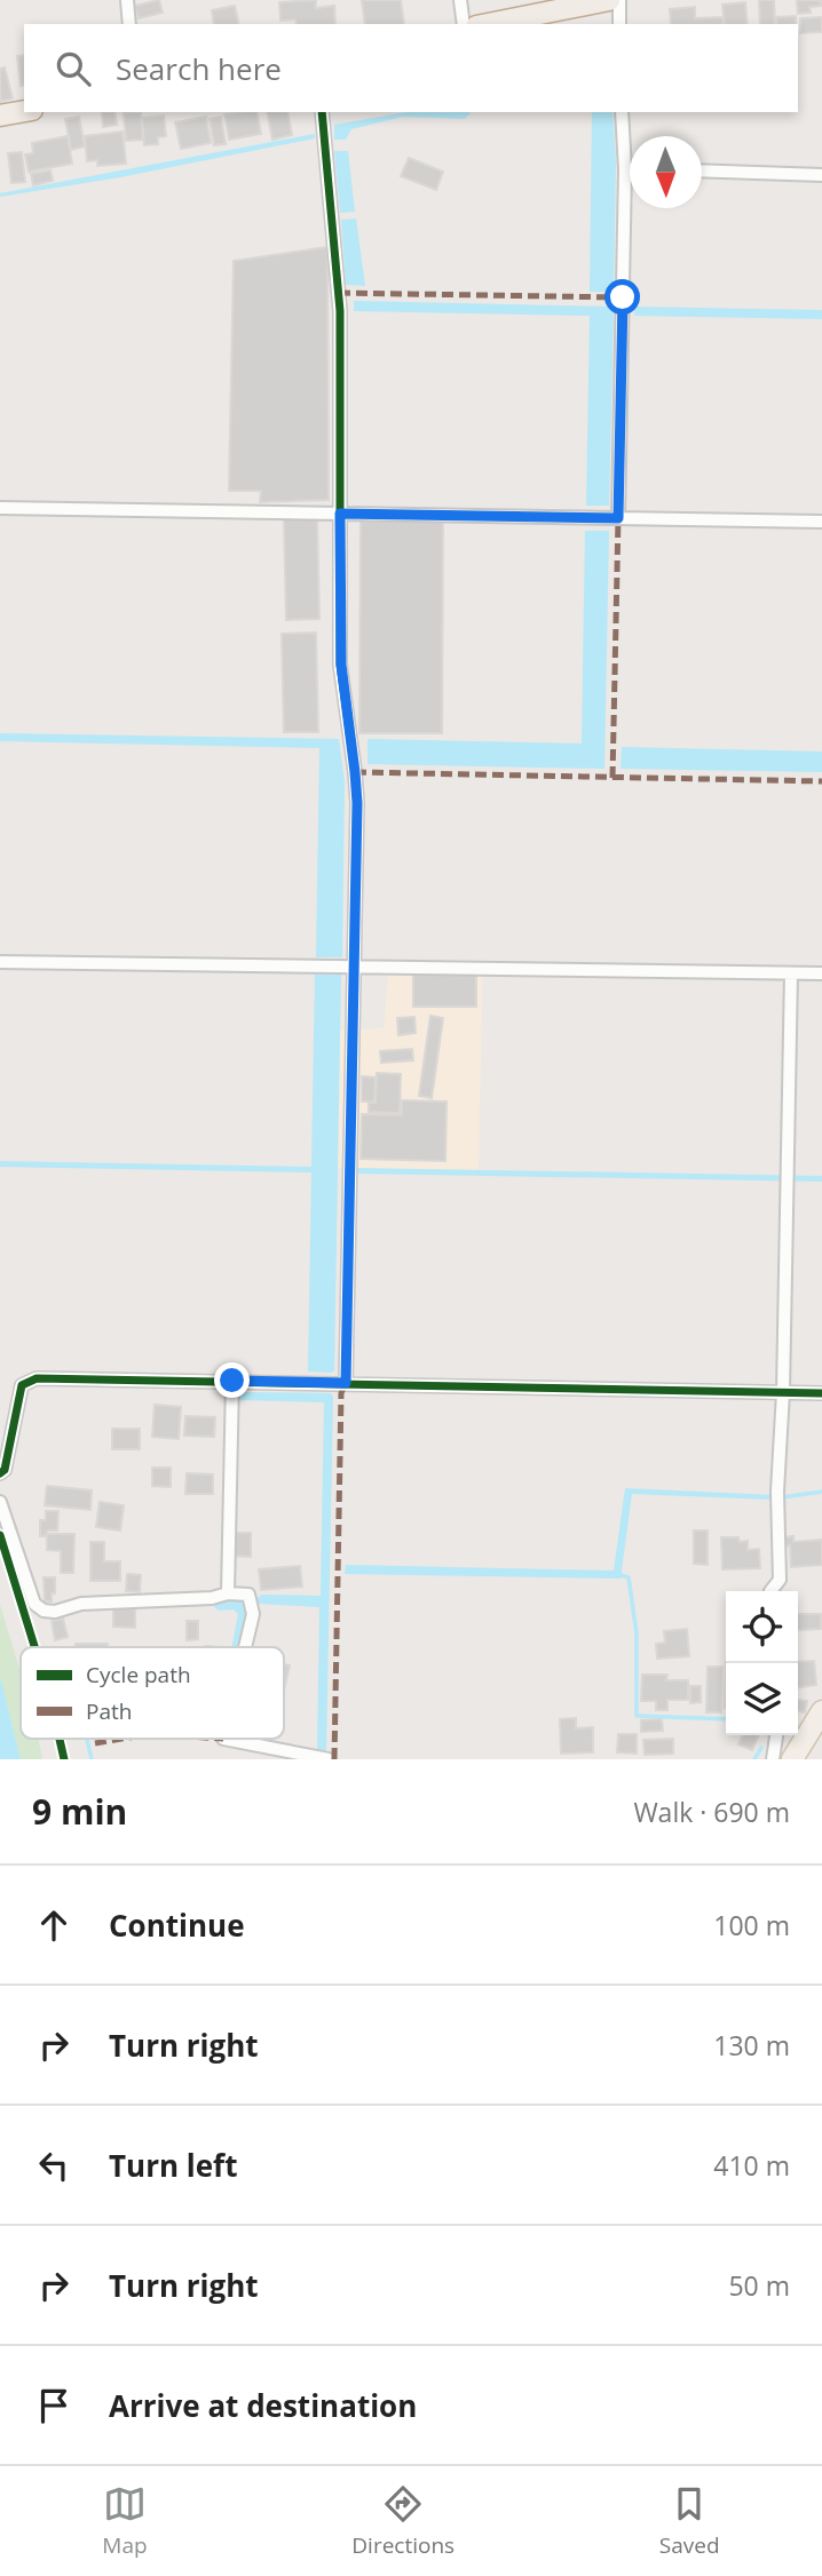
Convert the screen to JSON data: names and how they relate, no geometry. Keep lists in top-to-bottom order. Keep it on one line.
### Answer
{"legend":["Cycle path","Path"],"north":"bottom","page":{"search":"Search here","heading":["9 min","Walk · 690 m"],"list":[["Continue","100 m"],["Turn right","130 m"],["Turn left","410 m"],["Turn right","50 m"],"Arrive at destination"],"nav":["Map","Directions","Saved"]}}
